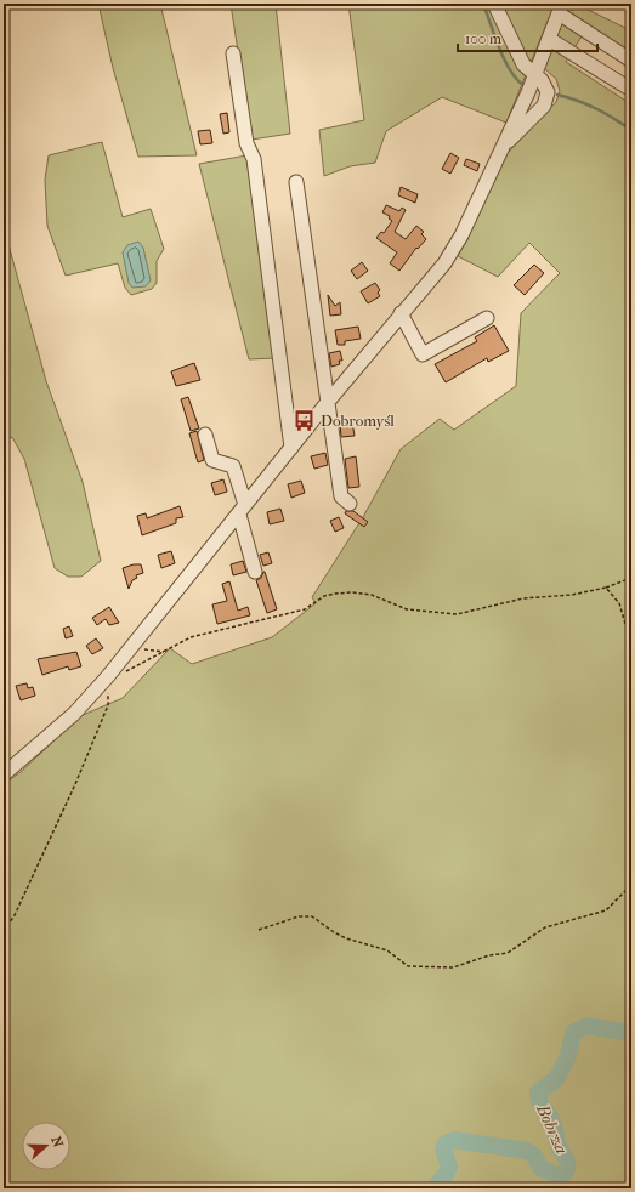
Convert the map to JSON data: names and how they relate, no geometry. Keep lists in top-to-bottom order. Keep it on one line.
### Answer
{"water":["Bobrza"],"places":{"bus stop":["Dobromyśl"]},"scale_bar":"100 m","north":"right"}
